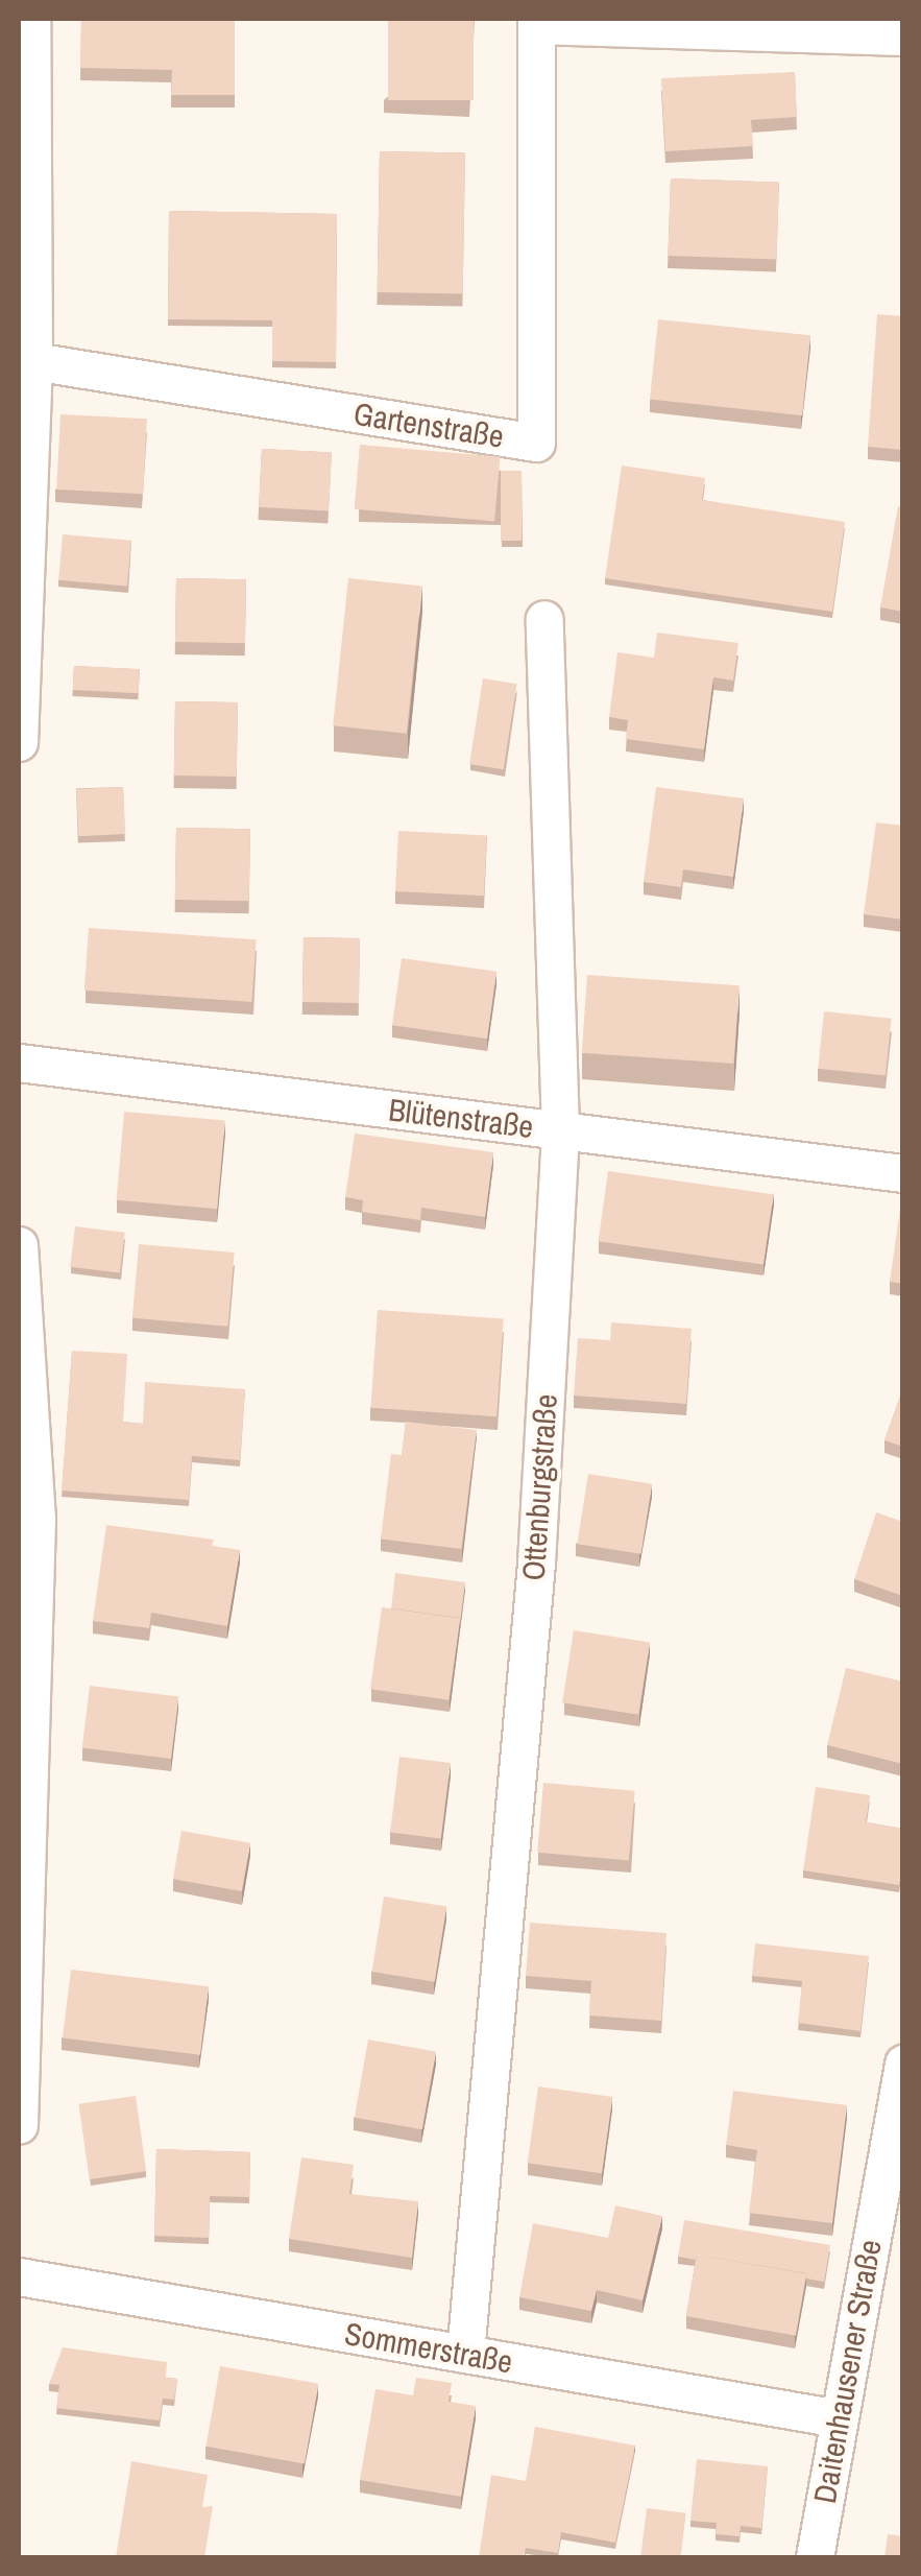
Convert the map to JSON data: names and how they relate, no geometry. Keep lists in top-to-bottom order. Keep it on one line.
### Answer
{"streets":{"street":["Gartenstraße","Blütenstraße","Ottenburgstraße","Sommerstraße","Daitenhausener Straße"]},"crossings":[["Blütenstraße","Ottenburgstraße"],["Ottenburgstraße","Sommerstraße"],["Sommerstraße","Daitenhausener Straße"]]}
